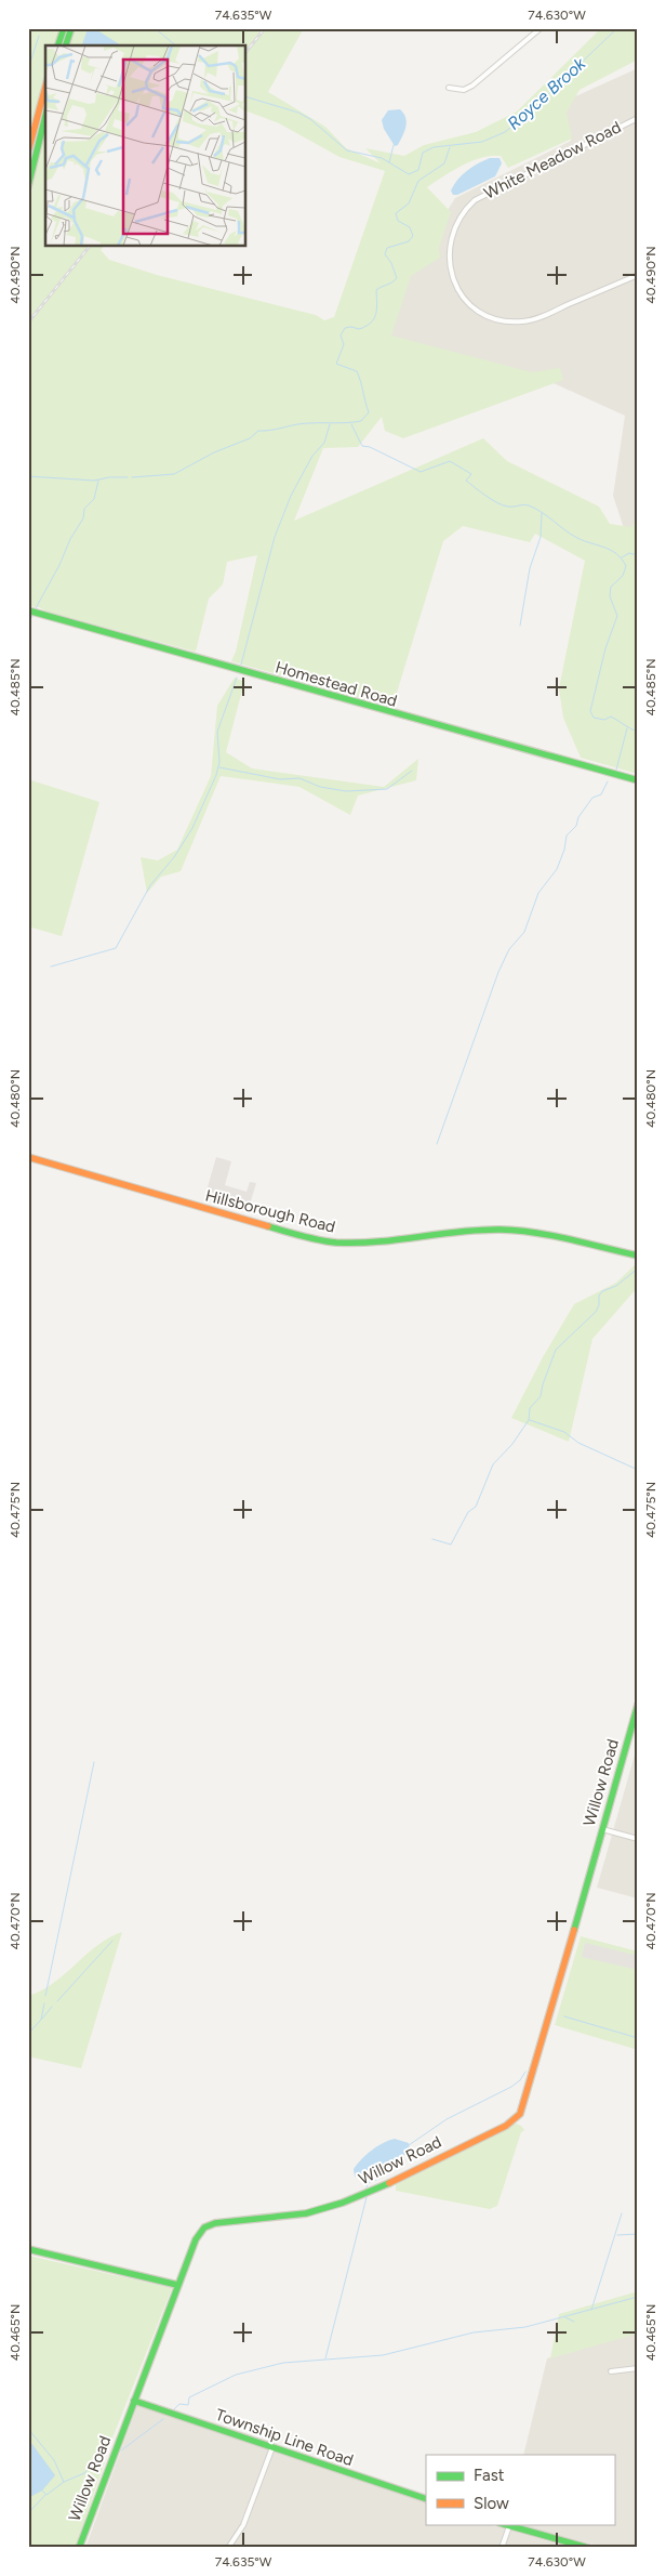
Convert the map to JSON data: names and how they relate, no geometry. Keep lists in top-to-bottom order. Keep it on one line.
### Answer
{"streets":{"main road":["Homestead Road","Hillsborough Road","Willow Road","Township Line Road"],"street":["White Meadow Road"]},"crossings":[["Willow Road","Township Line Road"]],"water":["Royce Brook"],"legend":["Fast","Slow"],"coordinates":["74.635°W","74.630°W","40.490°N","40.485°N","40.480°N","40.475°N","40.470°N","40.465°N"]}
